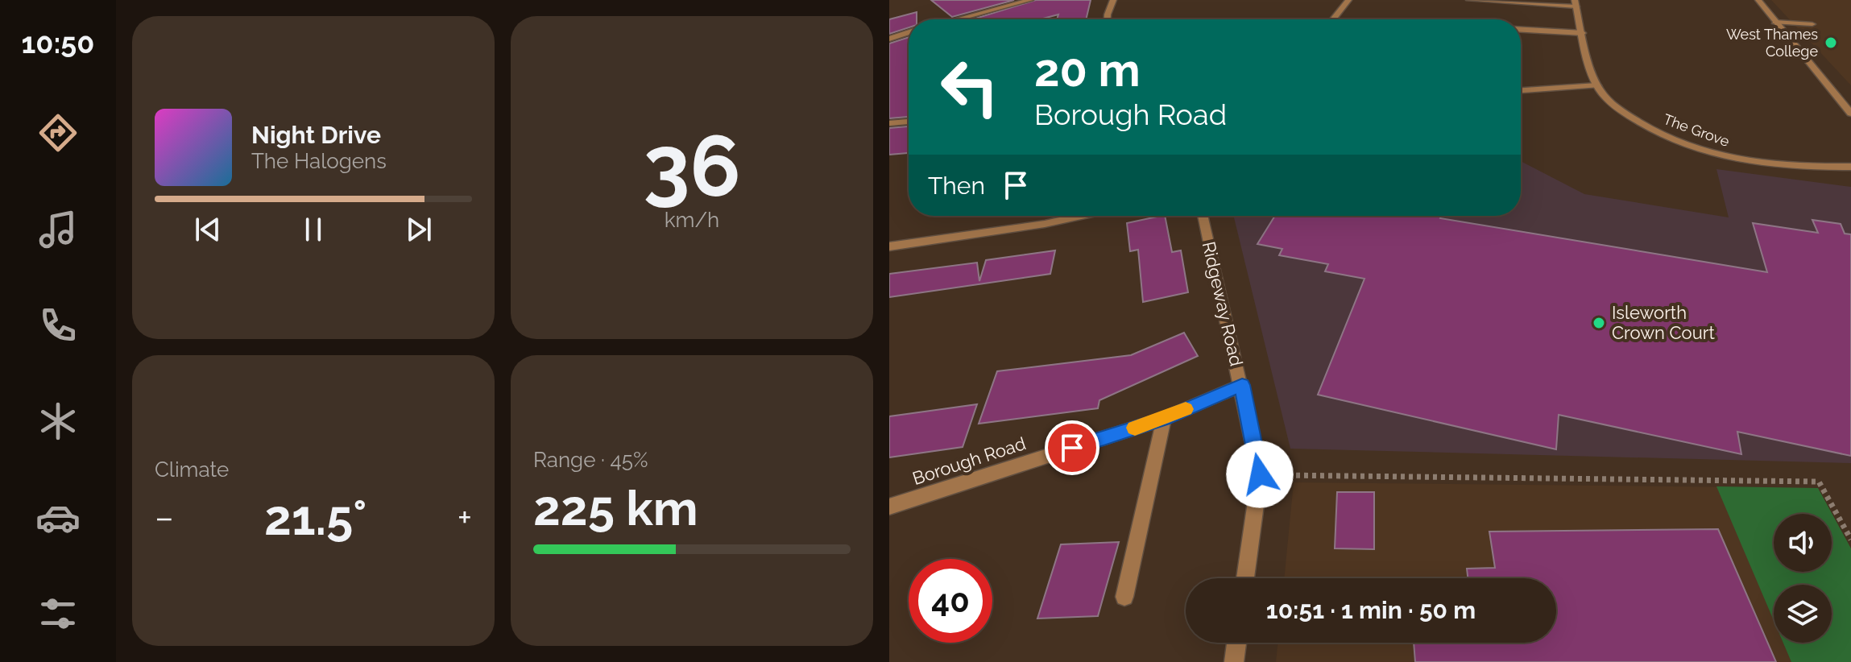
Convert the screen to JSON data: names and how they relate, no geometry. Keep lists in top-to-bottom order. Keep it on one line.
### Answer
{"streets":{"street":["The Grove","Ridgeway Road","Borough Road"]},"crossings":[["Ridgeway Road","Borough Road"]],"places":["West Thames College","Isleworth Crown Court"],"page":{"tabs":"10:50","tile":[["36","km/h"],"Climate",["Range · 45%","225 km"]],"turn":["20 m","Borough Road"],"song":["Night Drive","The Halogens"],"then":"Then","heat":["−","21.5°","+"],"limit":"40","trip":"10:51 · 1 min · 50 m"}}
